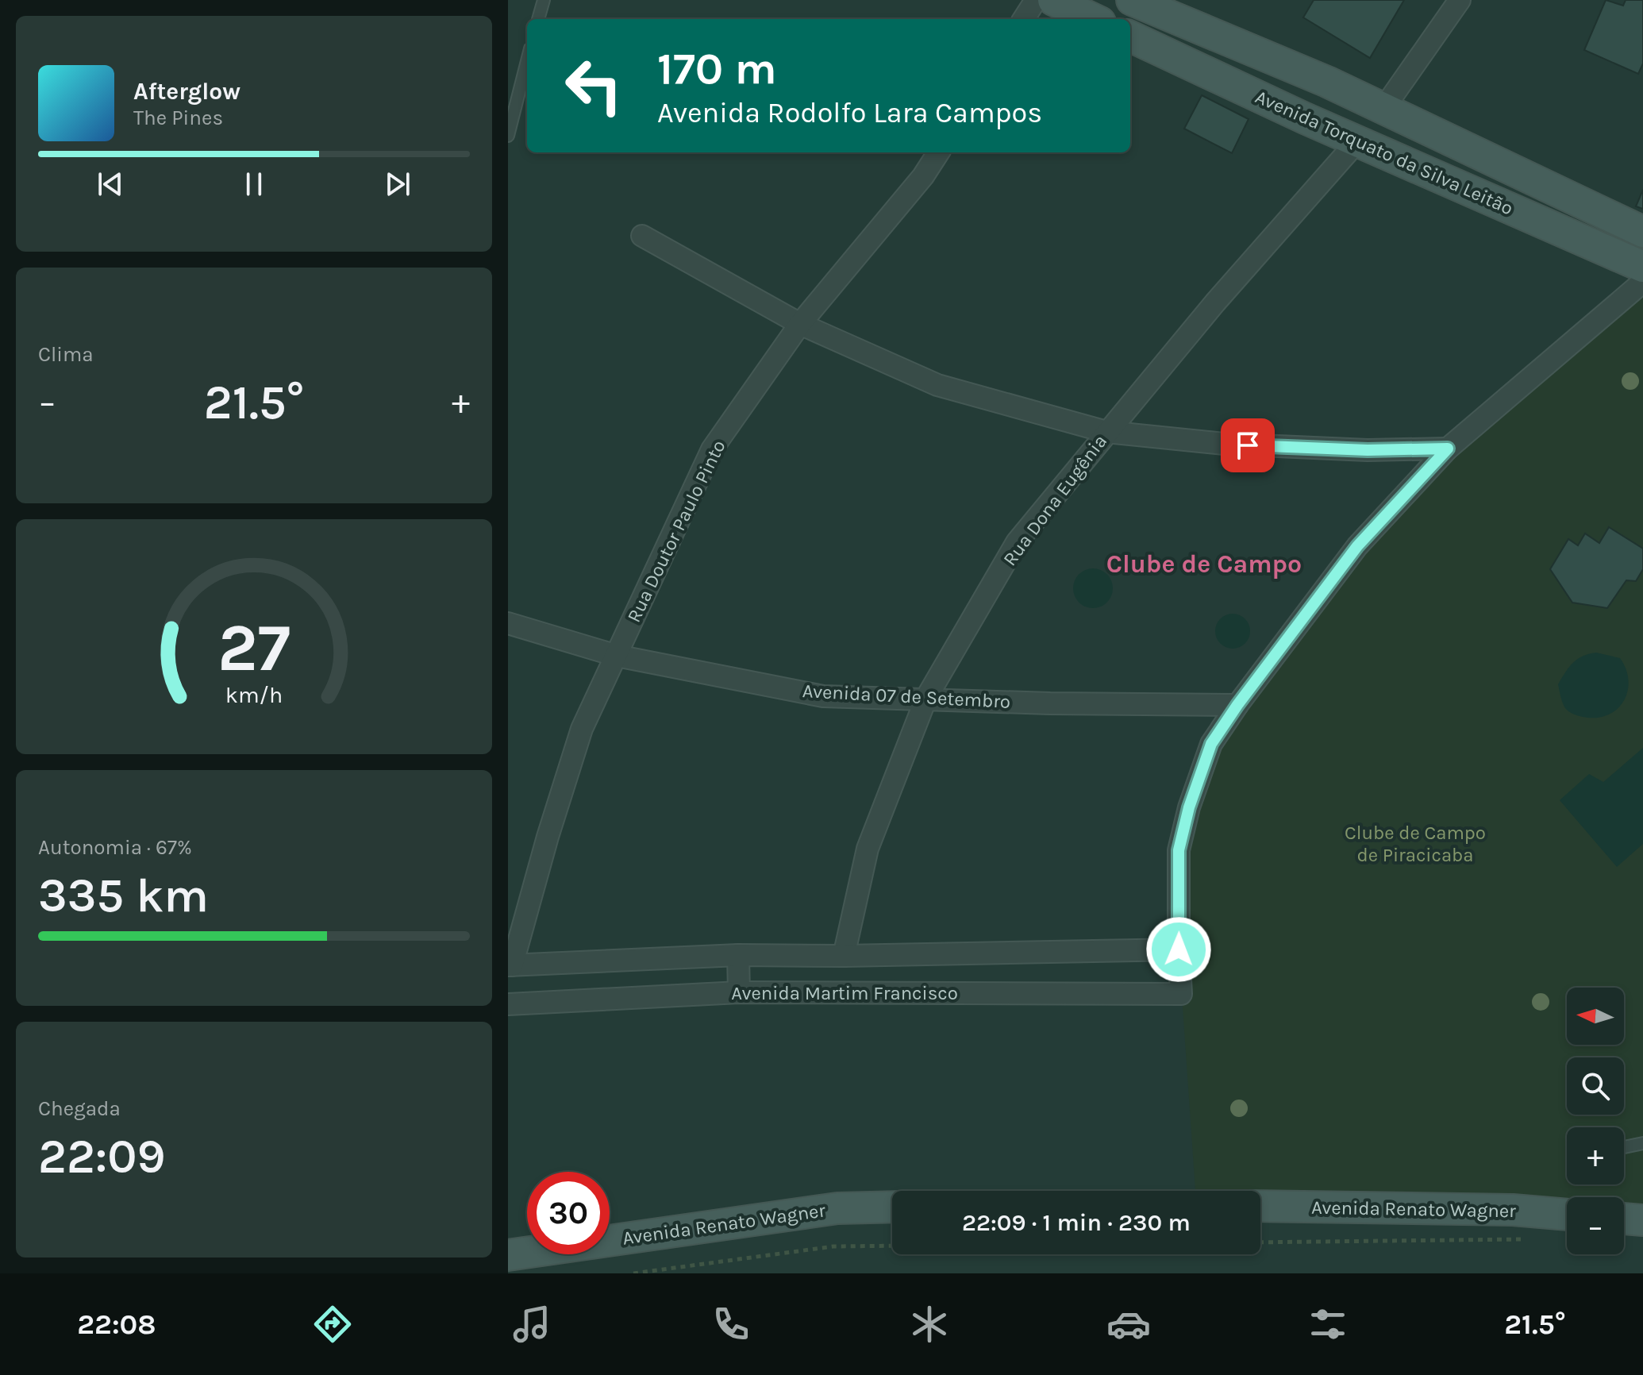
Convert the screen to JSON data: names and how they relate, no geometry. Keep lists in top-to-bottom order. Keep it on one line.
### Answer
{"streets":{"main road":["Avenida Torquato da Silva Leitão","Avenida Renato Wagner"],"street":["Rua Dona Eugênia","Rua Doutor Paulo Pinto","Avenida 07 de Setembro","Avenida Martim Francisco"]},"crossings":[["Avenida Torquato da Silva Leitão","Rua Dona Eugênia"],["Rua Dona Eugênia","Avenida 07 de Setembro"],["Rua Dona Eugênia","Avenida Martim Francisco"],["Rua Doutor Paulo Pinto","Avenida 07 de Setembro"],["Rua Doutor Paulo Pinto","Avenida Martim Francisco"]],"districts":["Clube de Campo"],"parks":["Clube de Campo de Piracicaba"],"north":"left","page":{"turn":["170 m","Avenida Rodolfo Lara Campos"],"song":["Afterglow","The Pines"],"tile":["Clima",["Autonomia · 67%","335 km"],["Chegada","22:09"]],"heat":["−","21.5°","+"],"map_buttons":["+","−"],"limit":"30","trip":"22:09 · 1 min · 230 m","tabs":["22:08","21.5°"],"gauge":["27","km/h"]}}
